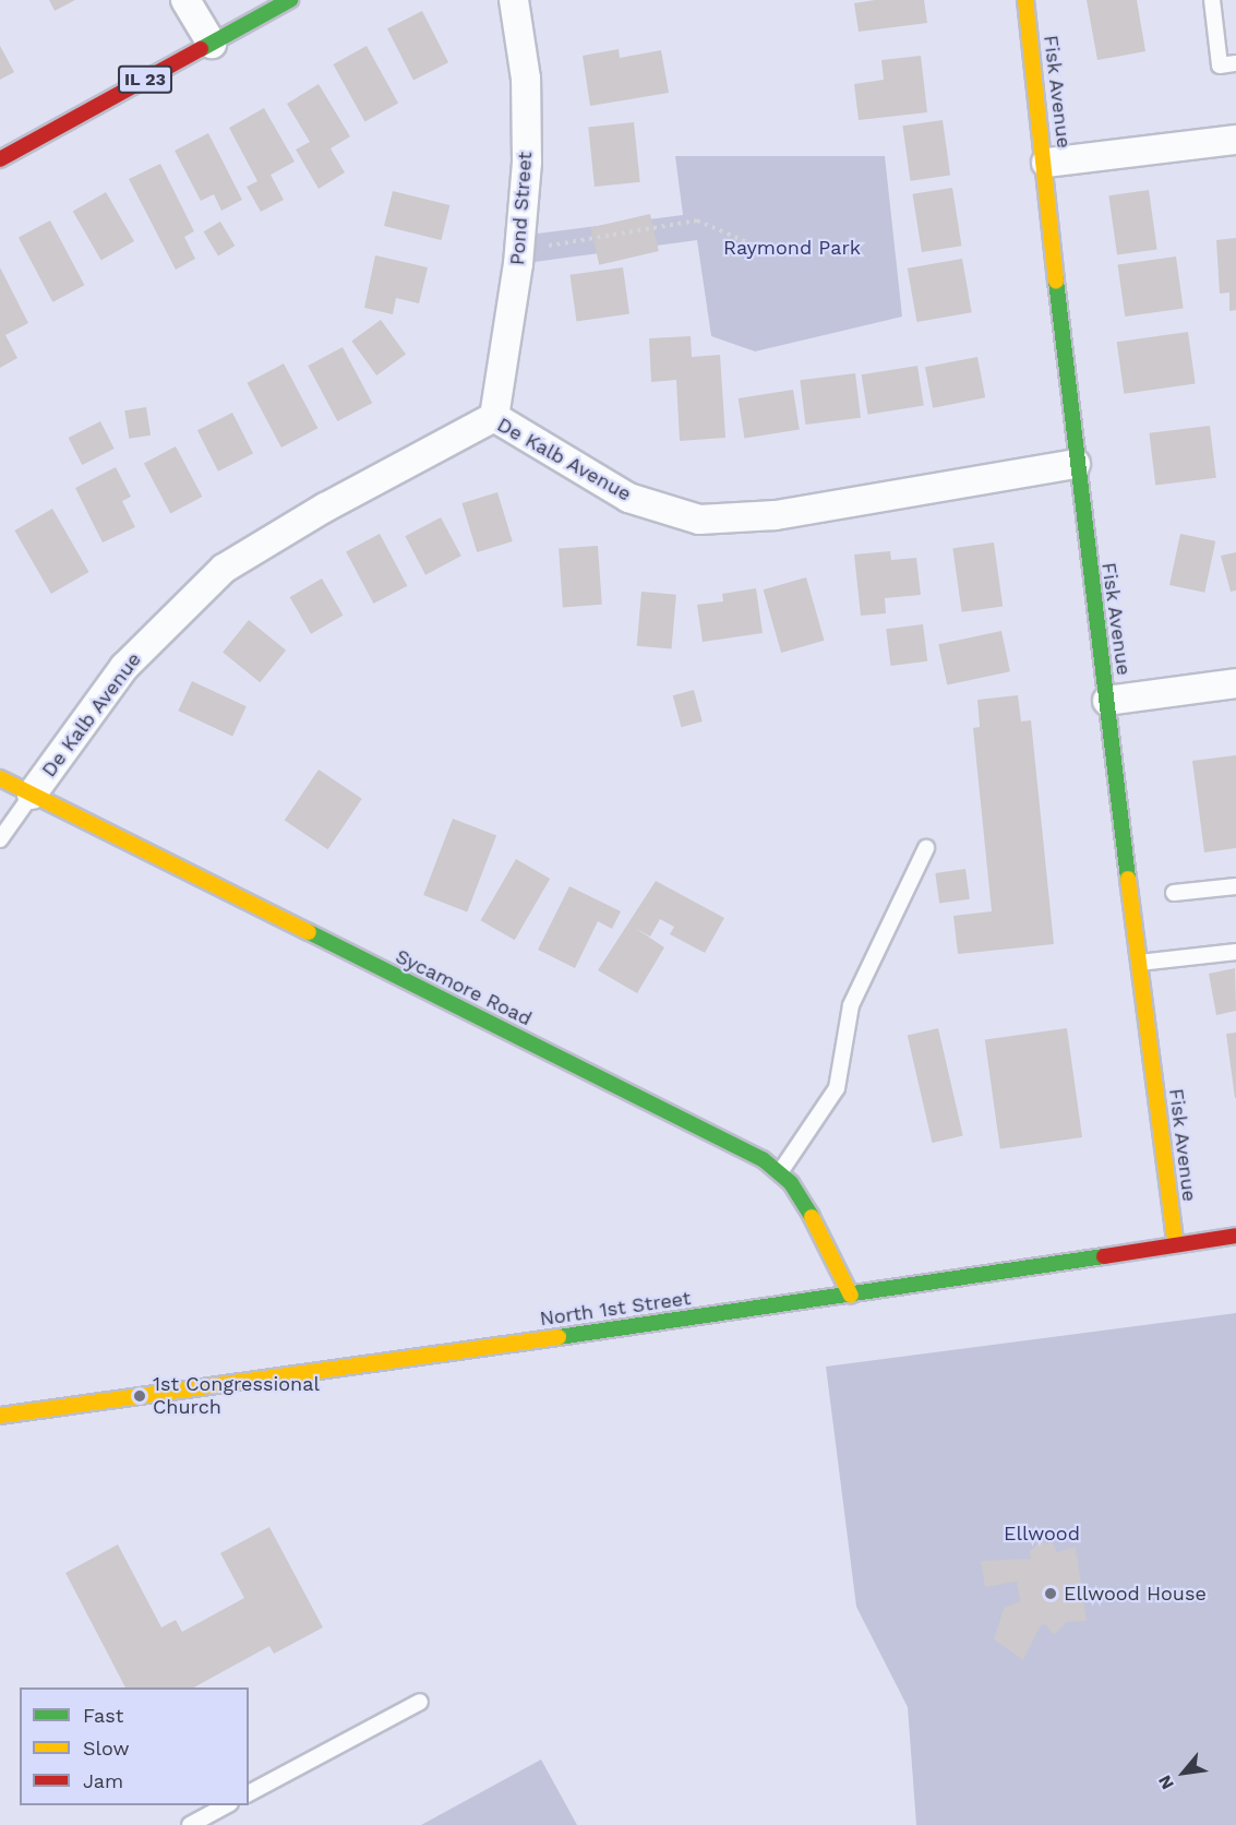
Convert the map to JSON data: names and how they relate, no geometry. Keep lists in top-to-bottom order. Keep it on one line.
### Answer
{"streets":{"street":["IL 23","Fisk Avenue","Pond Street","De Kalb Avenue","Sycamore Road","North 1st Street"]},"crossings":[["Fisk Avenue","De Kalb Avenue"],["Fisk Avenue","North 1st Street"],["Pond Street","De Kalb Avenue"],["De Kalb Avenue","Sycamore Road"],["Sycamore Road","North 1st Street"]],"parks":["Raymond Park","Ellwood"],"places":["1st Congressional Church","Ellwood House"],"legend":["Fast","Slow","Jam"],"north":"bottom left"}
